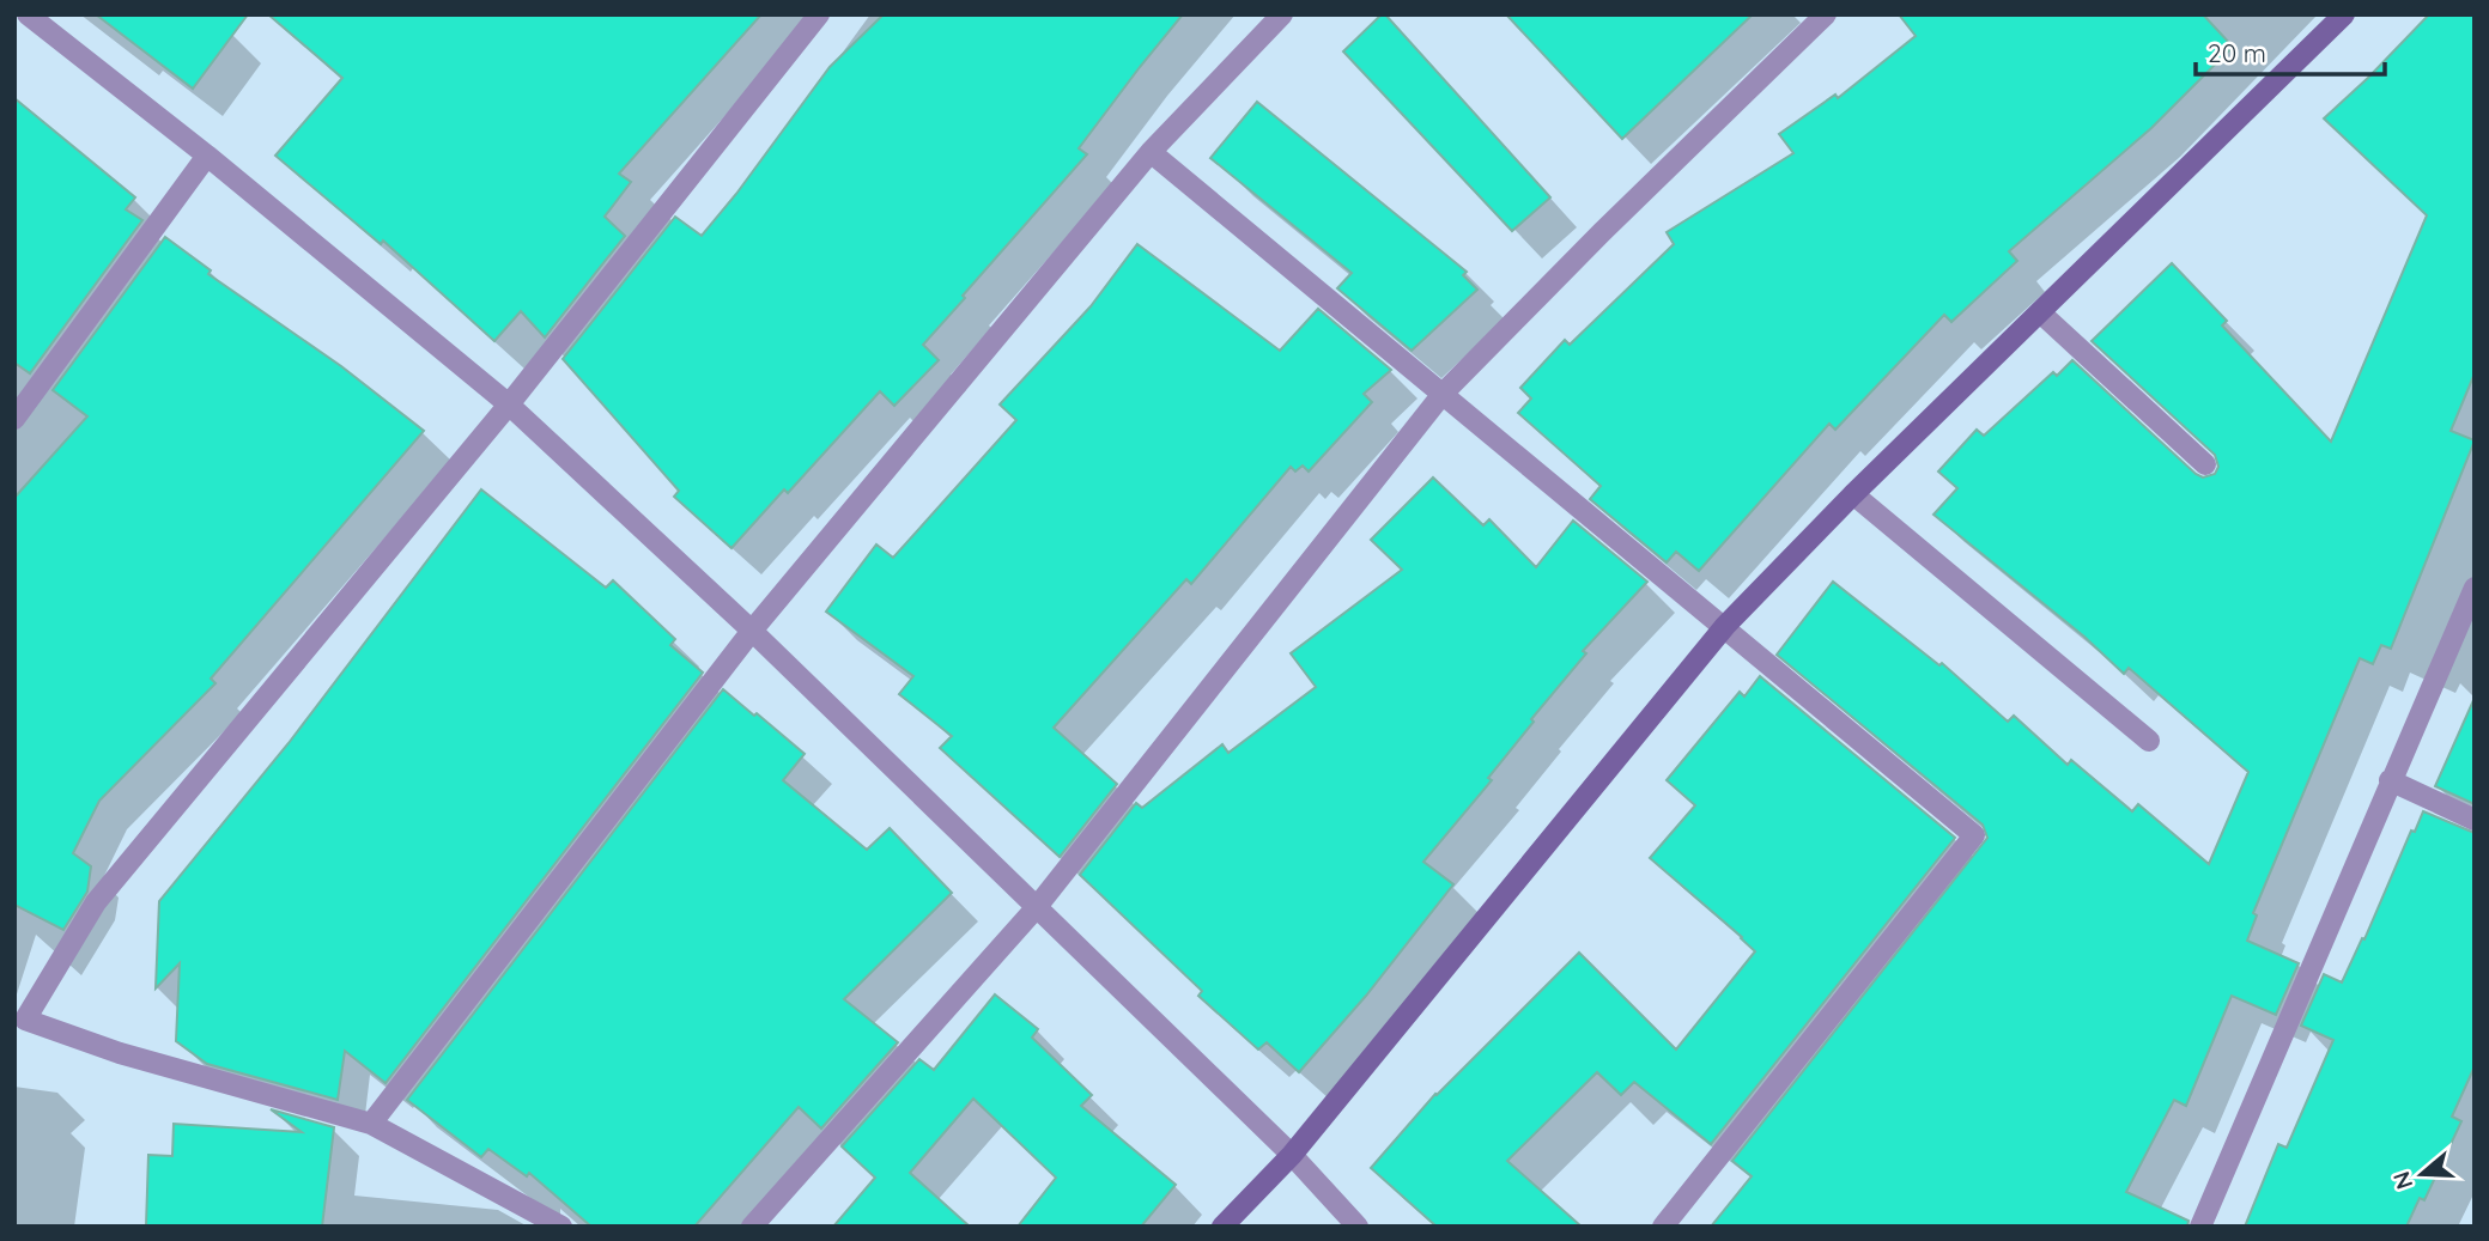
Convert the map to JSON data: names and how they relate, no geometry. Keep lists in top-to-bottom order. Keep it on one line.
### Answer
{"scale_bar":"20 m","north":"left"}
